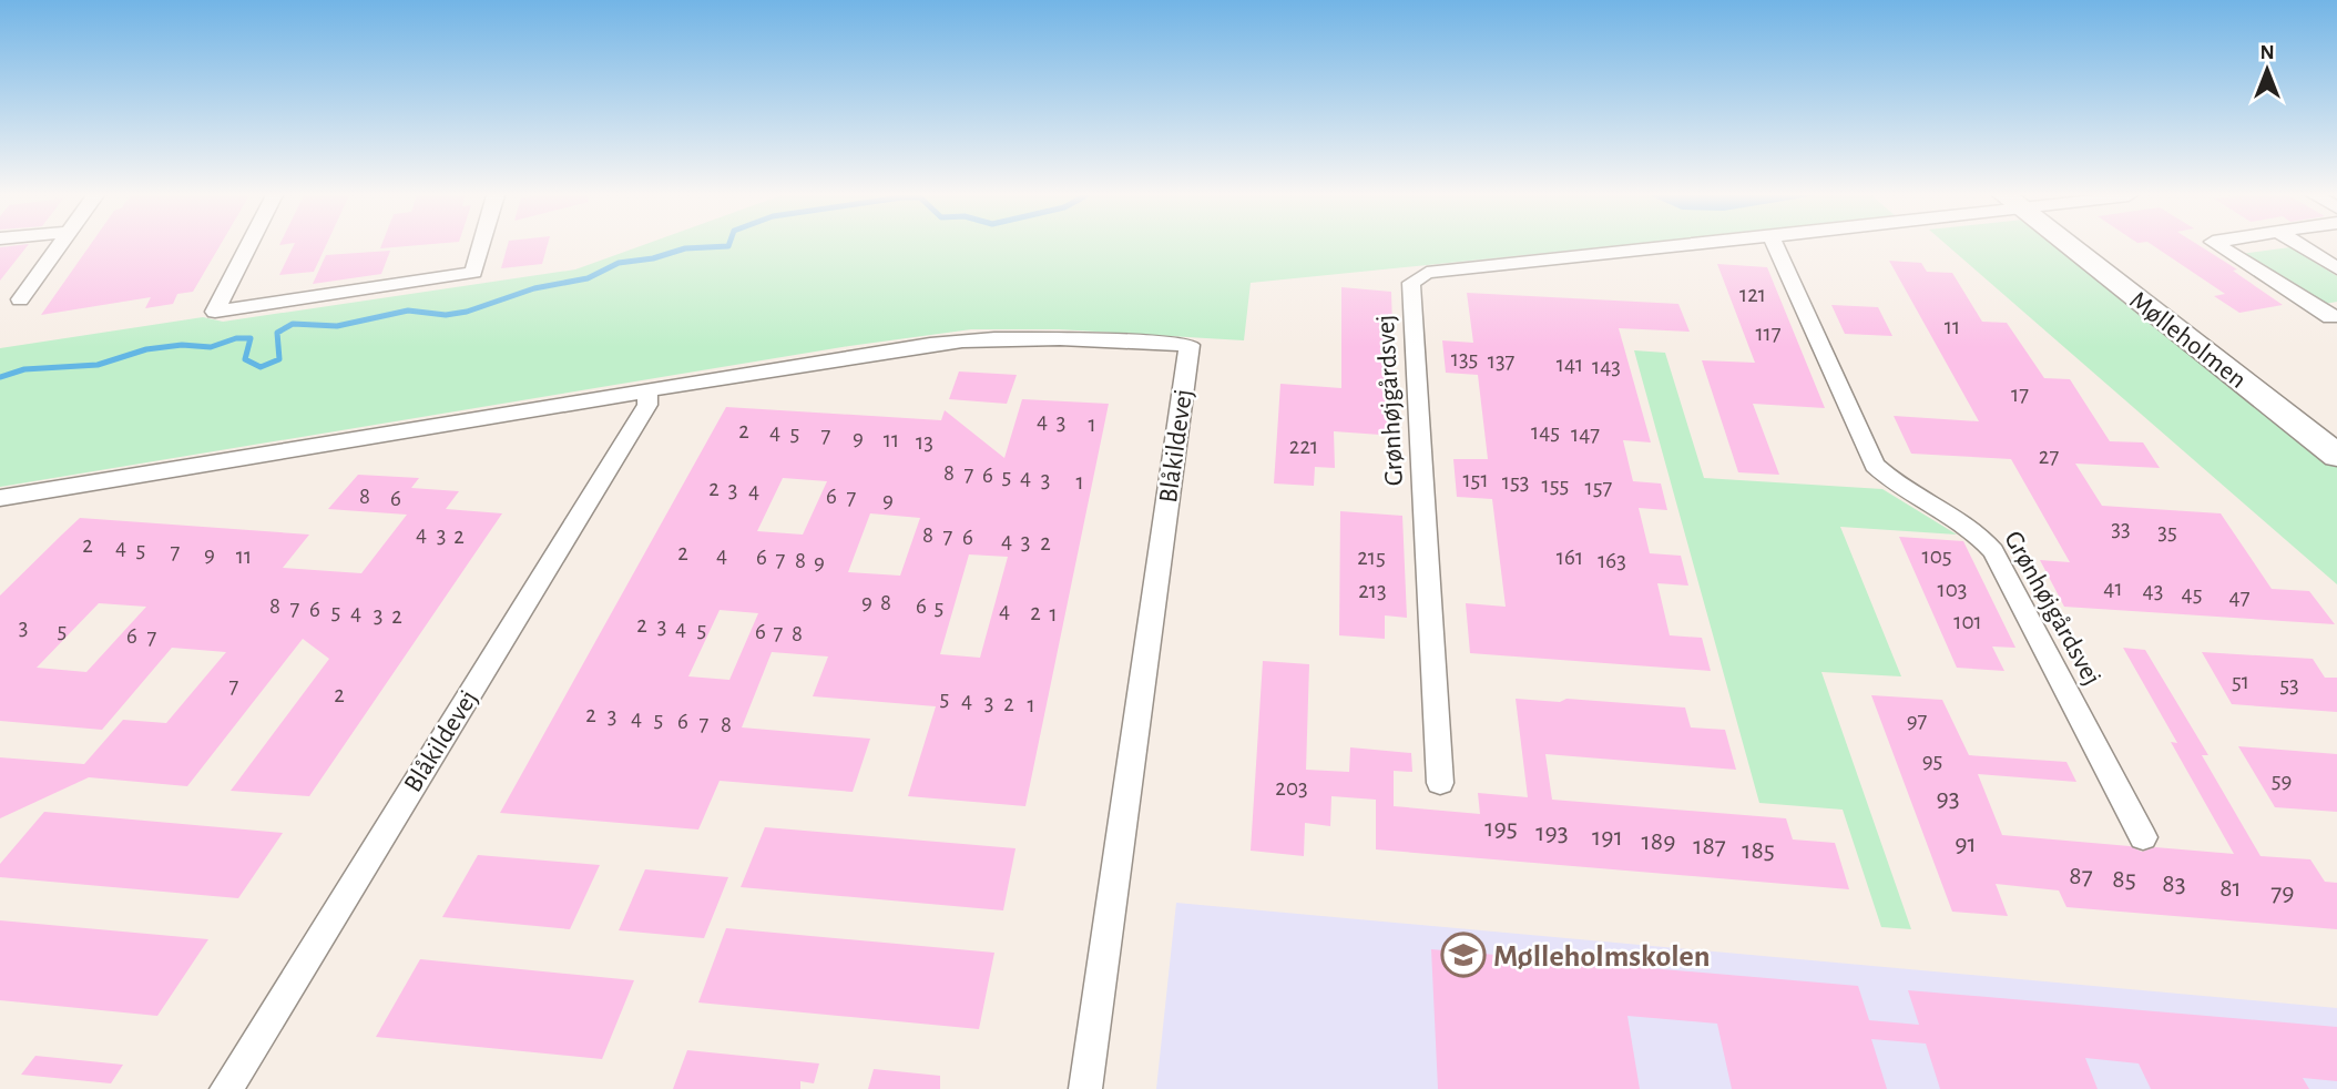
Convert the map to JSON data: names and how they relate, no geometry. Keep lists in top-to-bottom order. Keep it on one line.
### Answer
{"streets":{"street":["Mølleholmen","Grønhøjgårdsvej","Blåkildevej"]},"places":{"school or university":["Mølleholmskolen"]},"house_numbers":["121","11","117","135","137","141","143","17","4","3","1","2","4","145","5","147","7","9","11","13","221","27","8","7","6","5","4","3","151","1","153","155","157","2","3","4","8","6","7","6","9","33","35","4","3","8","2","7","6","4","3","2","2","4","5","7","2","9","4","11","105","6","215","161","7","8","163","9","41","103","213","43","45","47","9","8","8","6","5","7","6","4","5","4","2","1","3","2","101","2","3","3","4","5","5","6","7","8","6","7","51","53","7","2","5","4","3","2","1","2","3","4","5","97","6","7","8","95","59","203","93","195","193","191","189","91","187","185","87","85","83","81","79"],"north":"top"}
